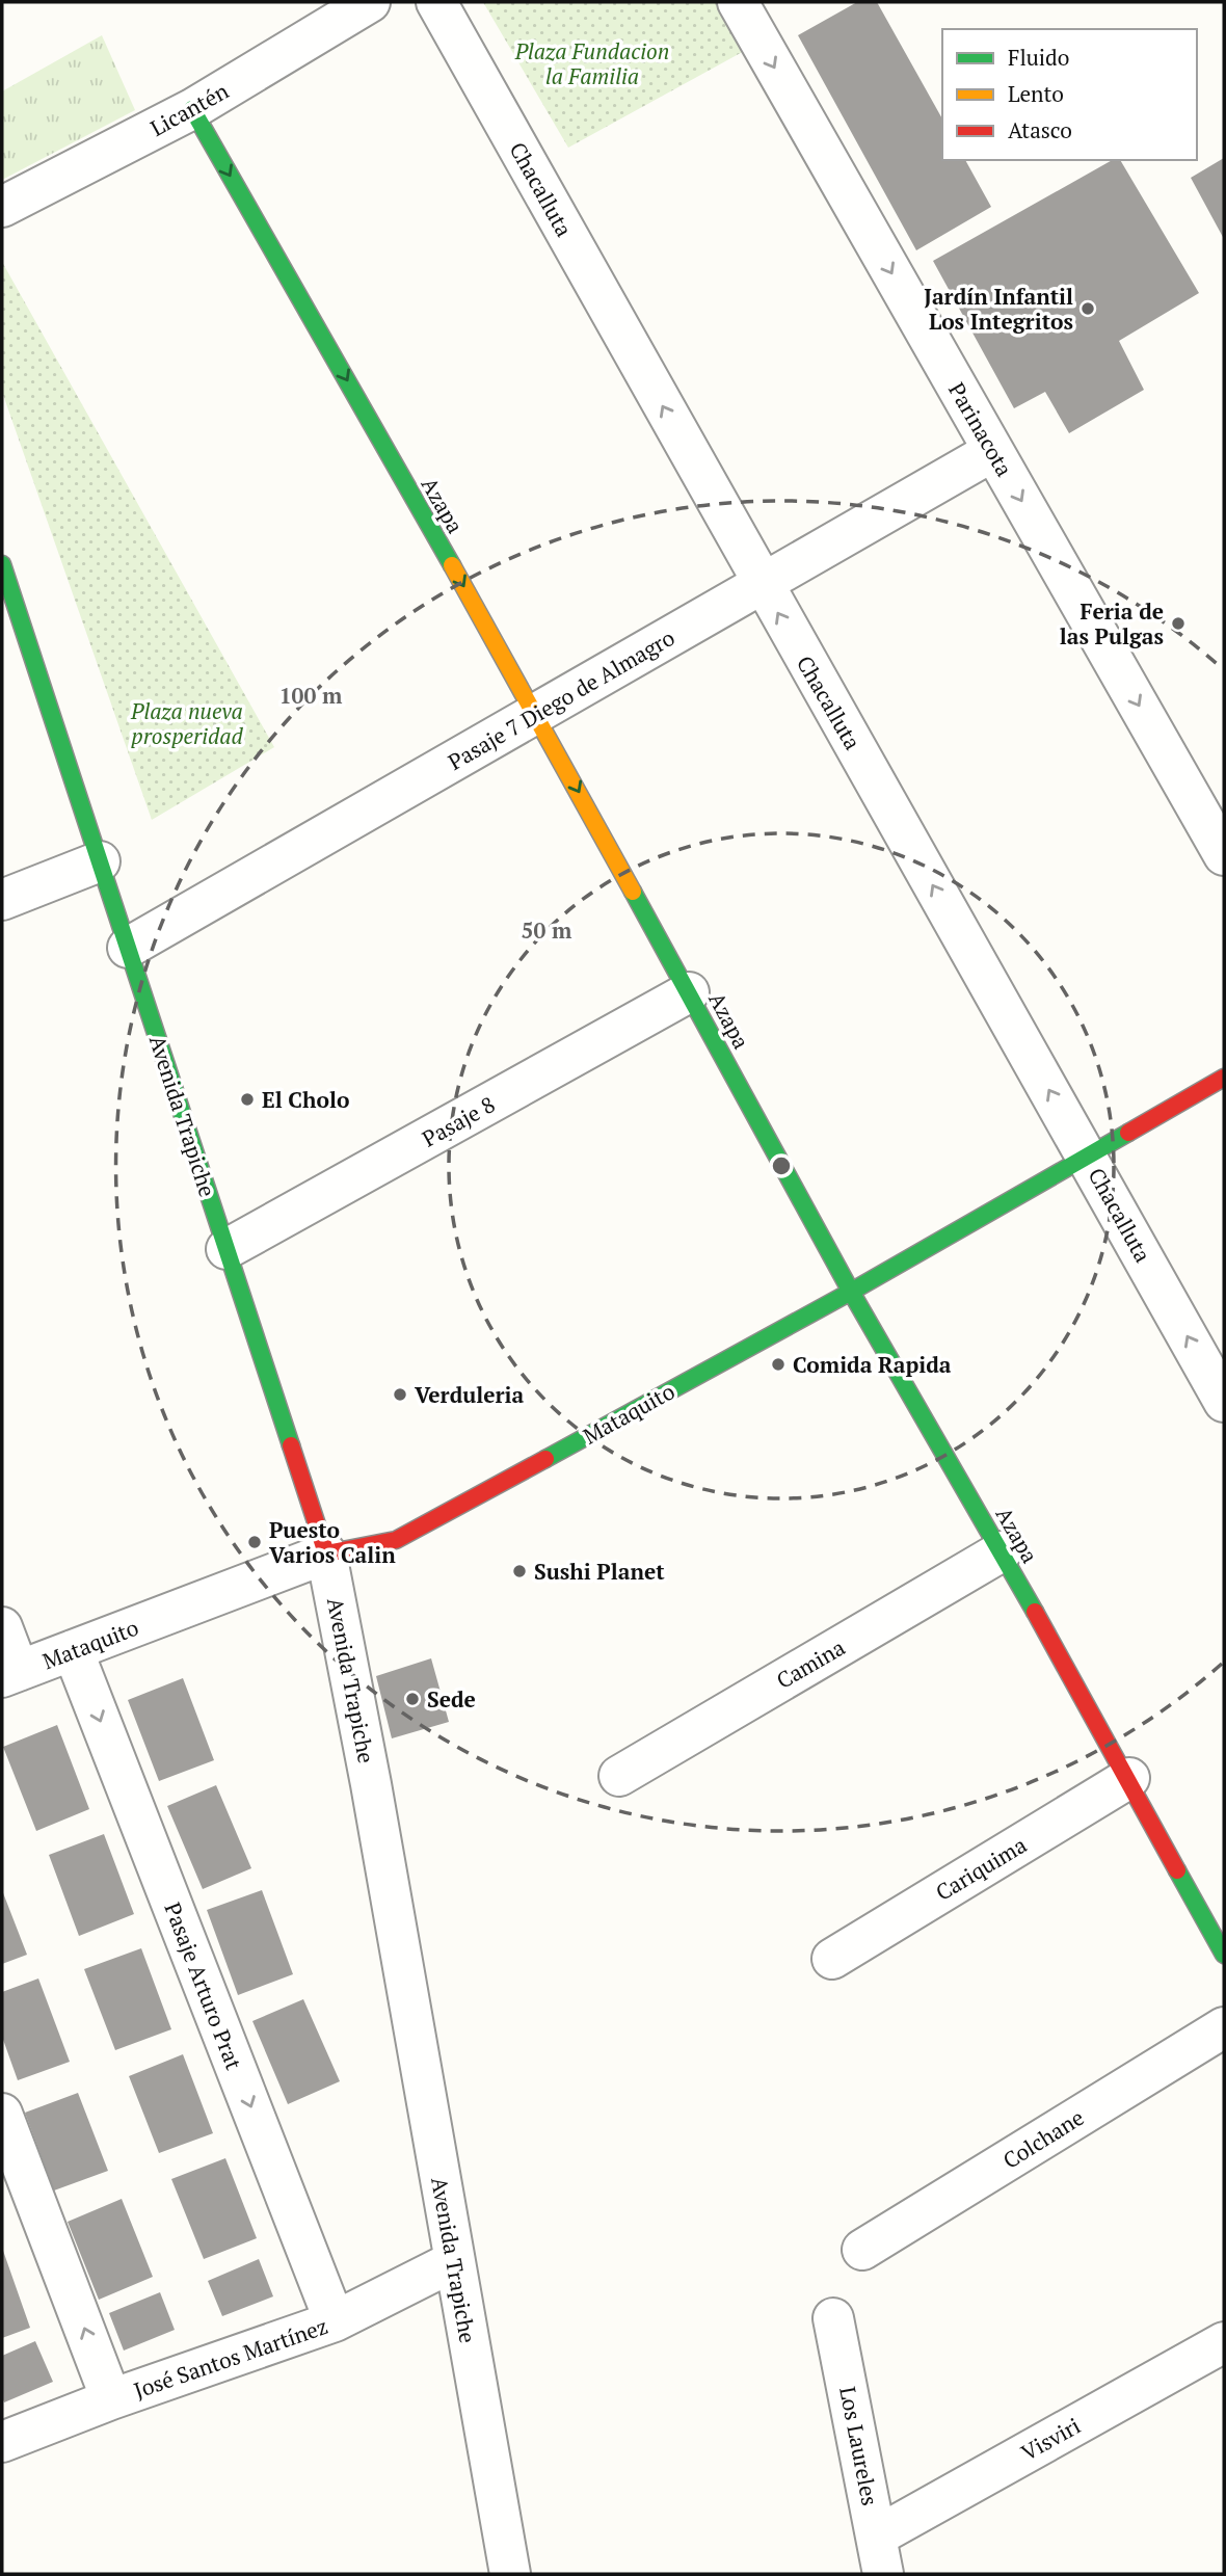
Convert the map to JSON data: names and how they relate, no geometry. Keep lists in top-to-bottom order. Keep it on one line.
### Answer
{"streets":{"street":["Licantén","Chacalluta","Parinacota","Azapa","Pasaje 7 Diego de Almagro","Avenida Trapiche","Pasaje 8","Mataquito","Camina","Cariquima","Pasaje Arturo Prat","Colchane","José Santos Martínez","Visviri","Los Laureles"]},"crossings":[["Licantén","Azapa"],["Chacalluta","Pasaje 7 Diego de Almagro"],["Chacalluta","Mataquito"],["Parinacota","Pasaje 7 Diego de Almagro"],["Azapa","Pasaje 7 Diego de Almagro"],["Azapa","Pasaje 8"],["Azapa","Mataquito"],["Azapa","Camina"],["Azapa","Cariquima"],["Pasaje 7 Diego de Almagro","Avenida Trapiche"],["Avenida Trapiche","Pasaje 8"],["Avenida Trapiche","Mataquito"],["Avenida Trapiche","José Santos Martínez"],["Mataquito","Pasaje Arturo Prat"],["Pasaje Arturo Prat","José Santos Martínez"],["Visviri","Los Laureles"]],"one_way":["Chacalluta","Parinacota","Azapa"],"parks":["Plaza Fundacion la Familia","Plaza nueva prosperidad"],"places":["Jardín Infantil Los Integritos","Feria de las Pulgas","El Cholo","Comida Rapida","Verduleria","Puesto Varios Calin","Sushi Planet","Sede"],"legend":["Fluido","Lento","Atasco"],"rings":["100 m","50 m"]}
